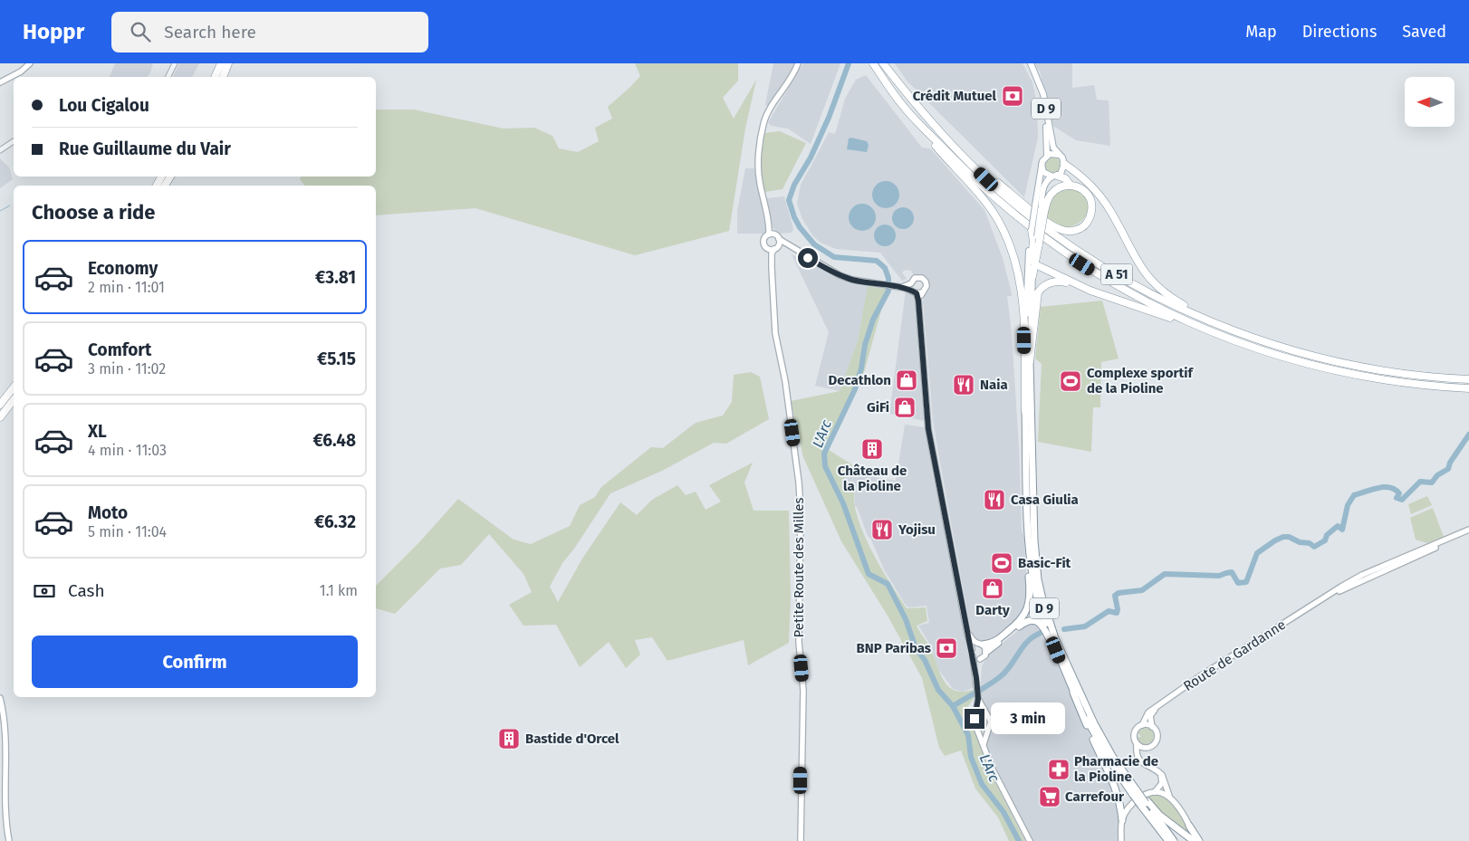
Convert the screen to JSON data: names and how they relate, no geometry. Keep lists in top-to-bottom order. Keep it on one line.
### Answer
{"streets":{"highway":["D 9","A 51"],"main road":["Petite Route des Milles","Route de Gardanne"]},"water":["L'Arc"],"places":{"bank":["Crédit Mutuel","BNP Paribas"],"shop":["Decathlon","GiFi","Darty"],"sports":["Complexe sportif de la Pioline","Basic-Fit"],"restaurant":["Naia","Casa Giulia","Yojisu"],"building":["Château de la Pioline","Bastide d'Orcel"],"pharmacy":["Pharmacie de la Pioline"],"supermarket":["Carrefour"]},"north":"left","page":{"header":"Hoppr","search":"Search here","nav":["Map","Directions","Saved"],"banner":["Lou Cigalou","Rue Guillaume du Vair"],"heading":"Choose a ride","list":[{"name":"Economy","note":"2 min · 11:01","value":"€3.81"},{"name":"Comfort","note":"3 min · 11:02","value":"€5.15"},{"name":"XL","note":"4 min · 11:03","value":"€6.48"},{"name":"Moto","note":"5 min · 11:04","value":"€6.32"}],"pay":["Cash","1.1 km"],"buttons":"Confirm","bubble":"3 min"}}
